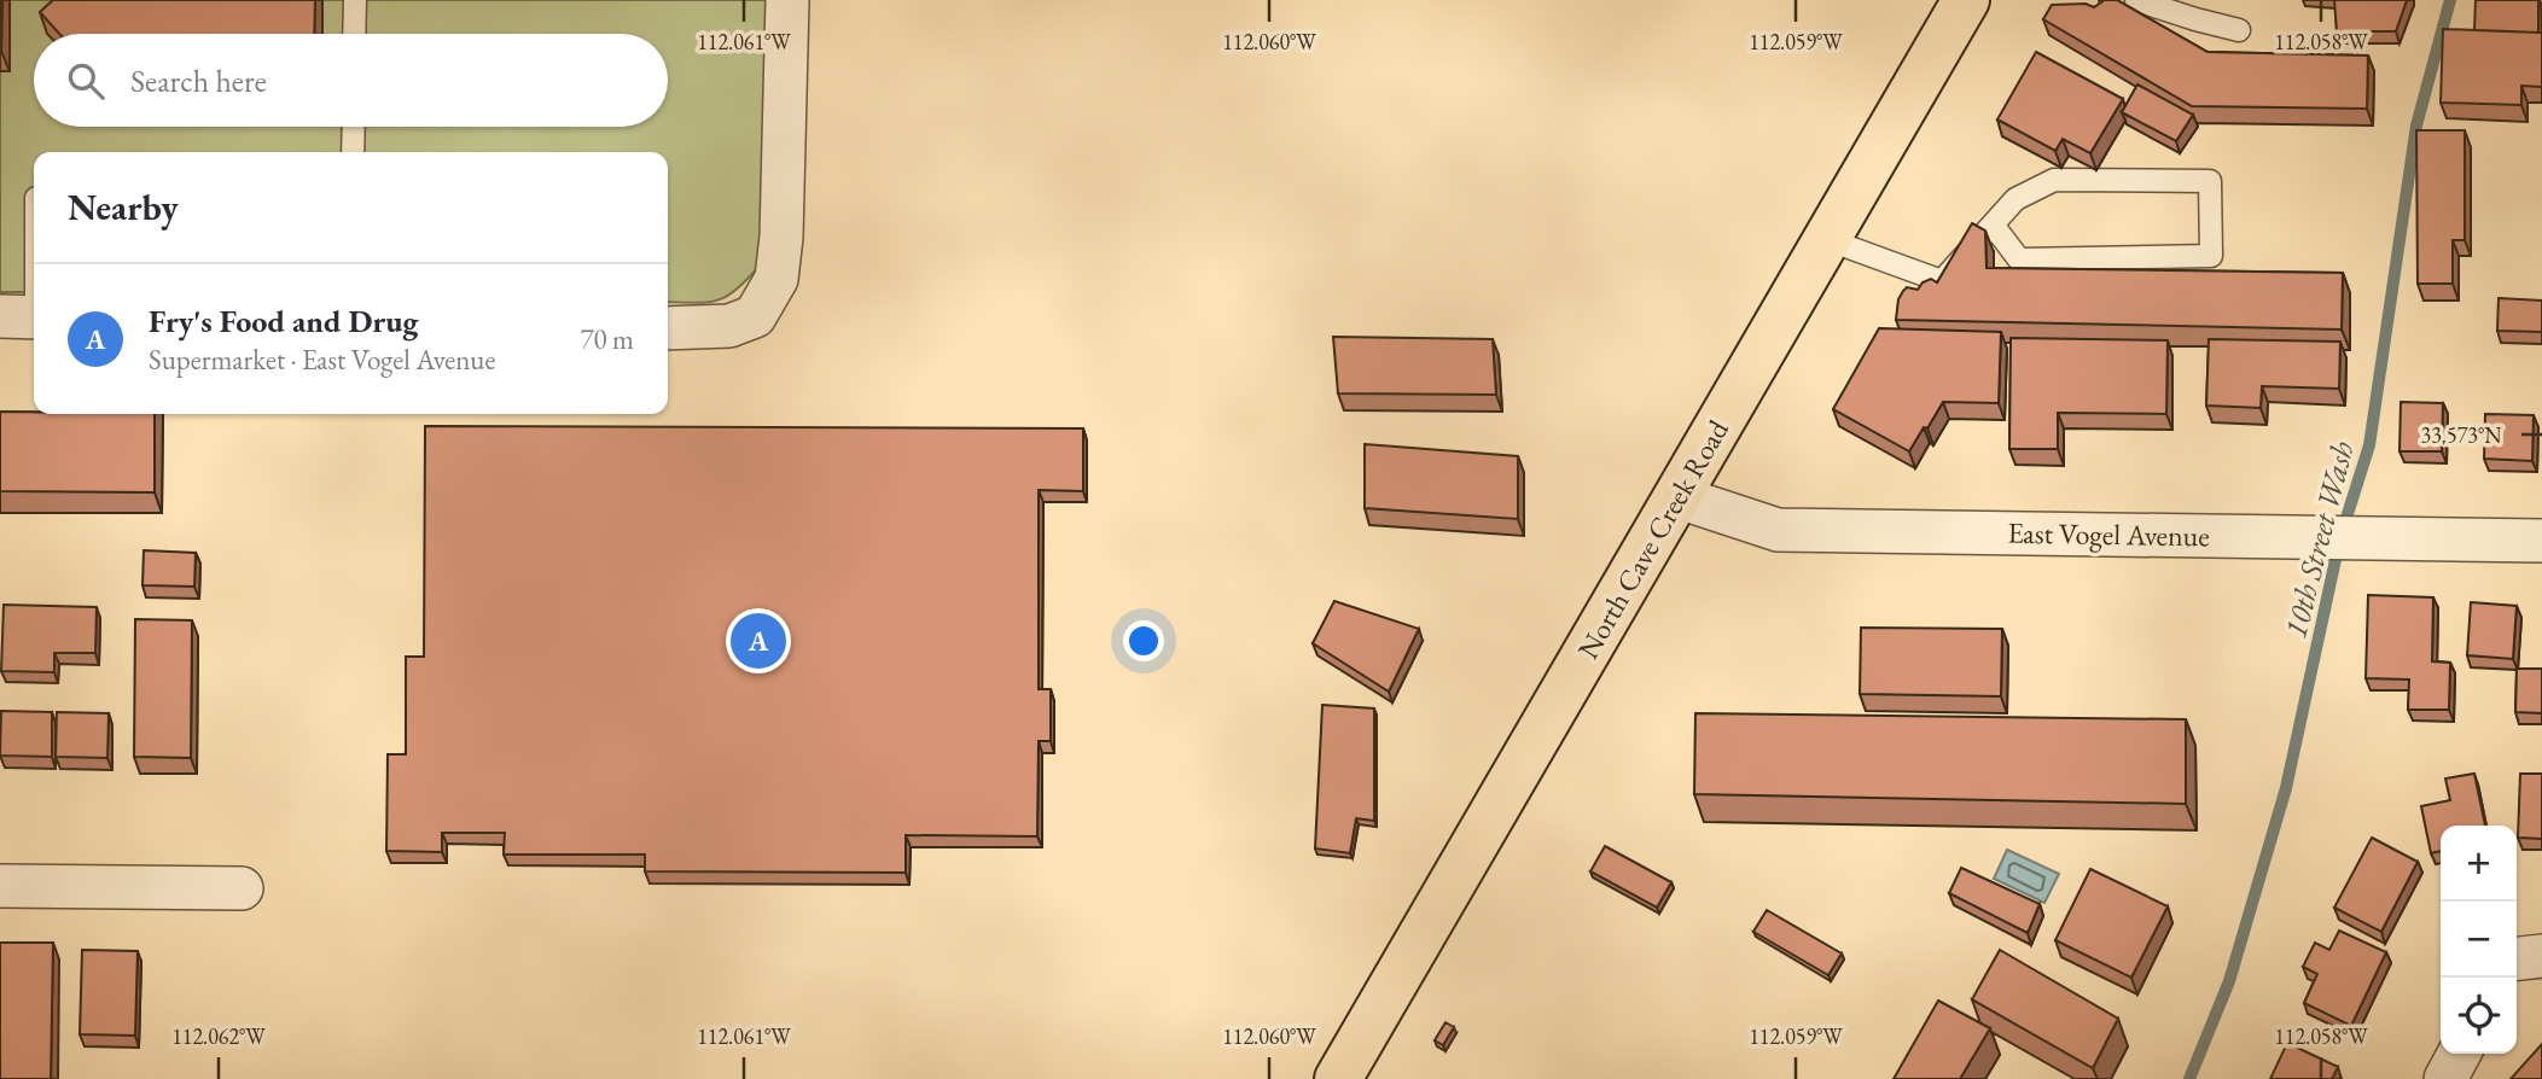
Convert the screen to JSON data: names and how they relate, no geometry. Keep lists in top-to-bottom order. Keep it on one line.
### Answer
{"streets":{"main road":["North Cave Creek Road"],"street":["East Vogel Avenue"]},"crossings":[["East Vogel Avenue","North Cave Creek Road"]],"water":["10th Street Wash"],"page":{"search":"Search here","heading":"Nearby","list":[{"mark":"A","name":"Fry's Food and Drug","note":"Supermarket · East Vogel Avenue","value":"70 m"}],"pins":"A","map_buttons":["+","−"]},"coordinates":["112.061°W","112.060°W","112.059°W","112.058°W","33.573°N","112.062°W"]}
